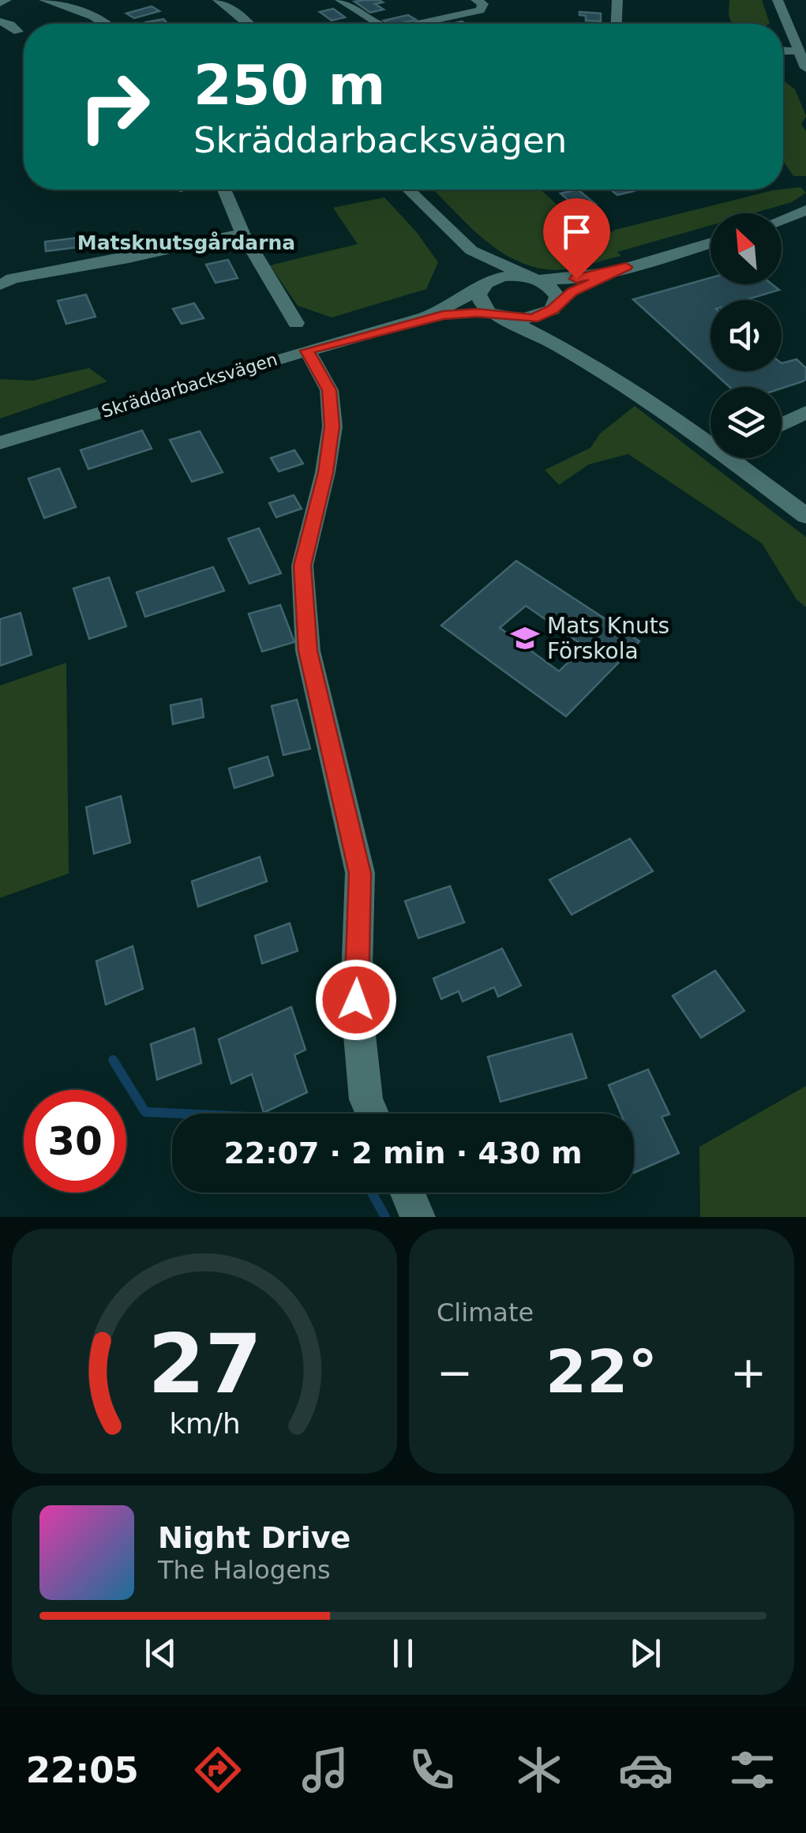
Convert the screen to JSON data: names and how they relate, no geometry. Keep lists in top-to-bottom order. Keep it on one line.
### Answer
{"streets":{"street":["Skräddarbacksvägen"]},"districts":["Matsknutsgårdarna"],"places":{"school or university":["Mats Knuts Förskola"]},"north":"top left","page":{"turn":["250 m","Skräddarbacksvägen"],"limit":"30","trip":"22:07 · 2 min · 430 m","tile":"Climate","heat":["−","22°","+"],"song":["Night Drive","The Halogens"],"tabs":"22:05","gauge":["27","km/h"]}}
